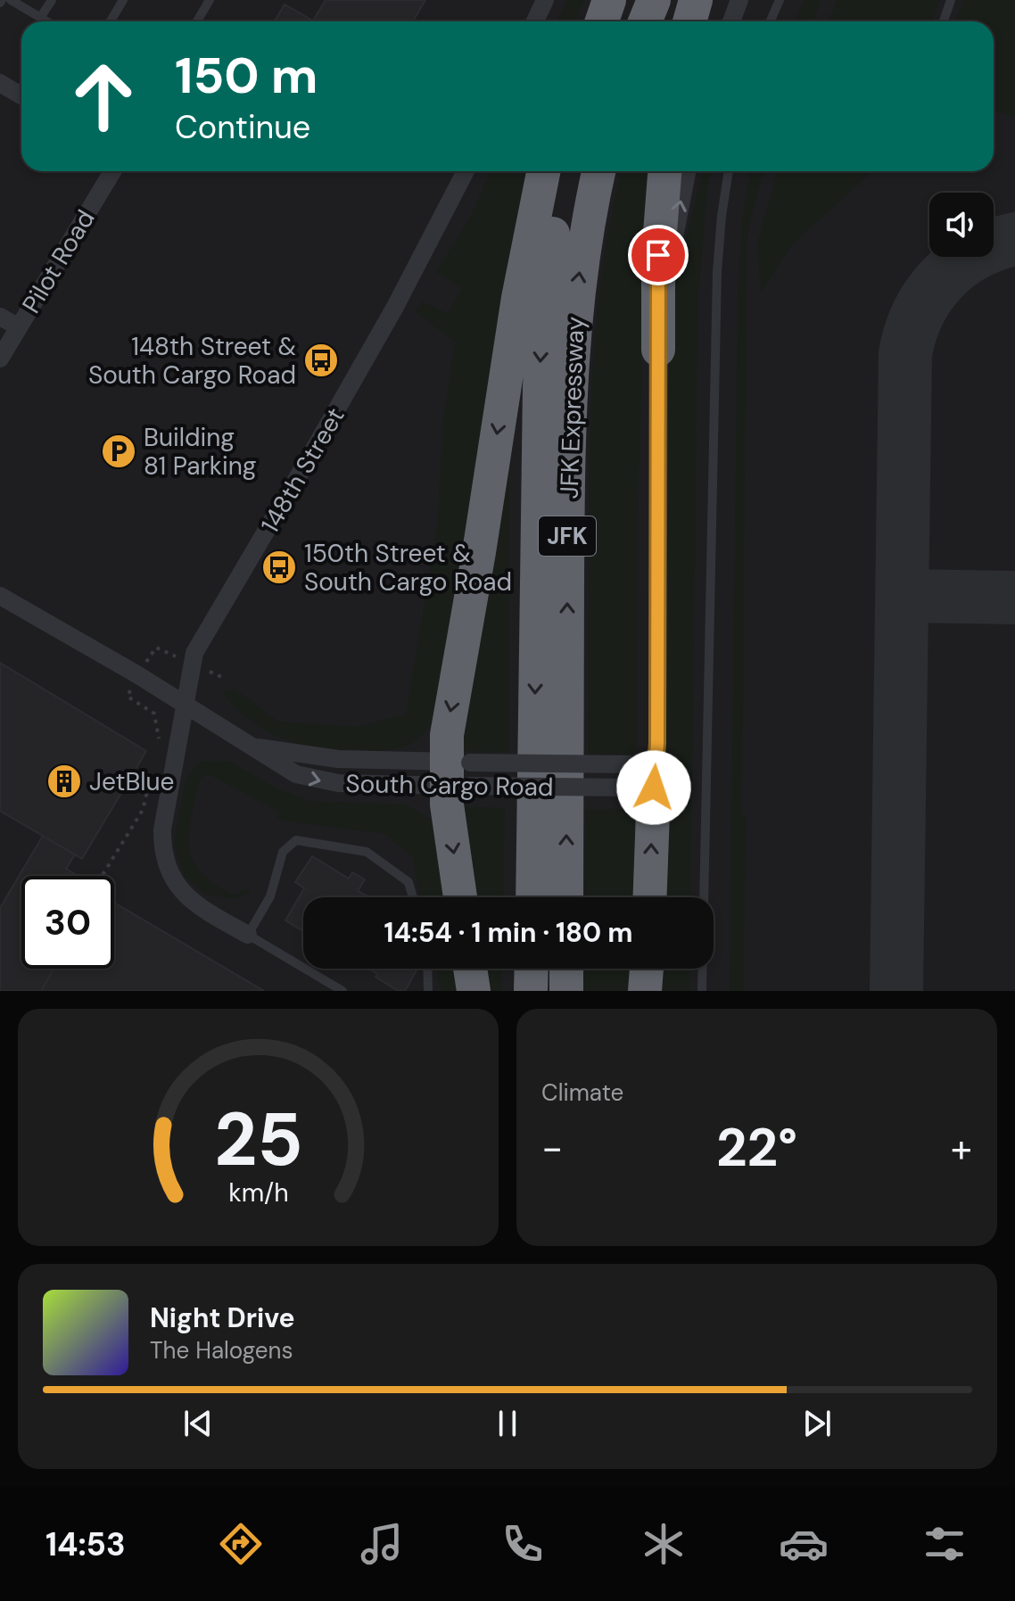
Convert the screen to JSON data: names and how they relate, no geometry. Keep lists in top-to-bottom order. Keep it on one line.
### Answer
{"streets":{"highway":["JFK Expressway","JFK"],"street":["Pilot Road","148th Street","South Cargo Road"]},"crossings":[["148th Street","South Cargo Road"]],"places":{"bus stop":["148th Street & South Cargo Road","150th Street & South Cargo Road"],"parking":["Building 81 Parking"],"building":["JetBlue"]},"page":{"turn":["150 m","Continue"],"limit":"30","trip":"14:54 · 1 min · 180 m","tile":"Climate","heat":["−","22°","+"],"song":["Night Drive","The Halogens"],"tabs":"14:53","gauge":["25","km/h"]}}
